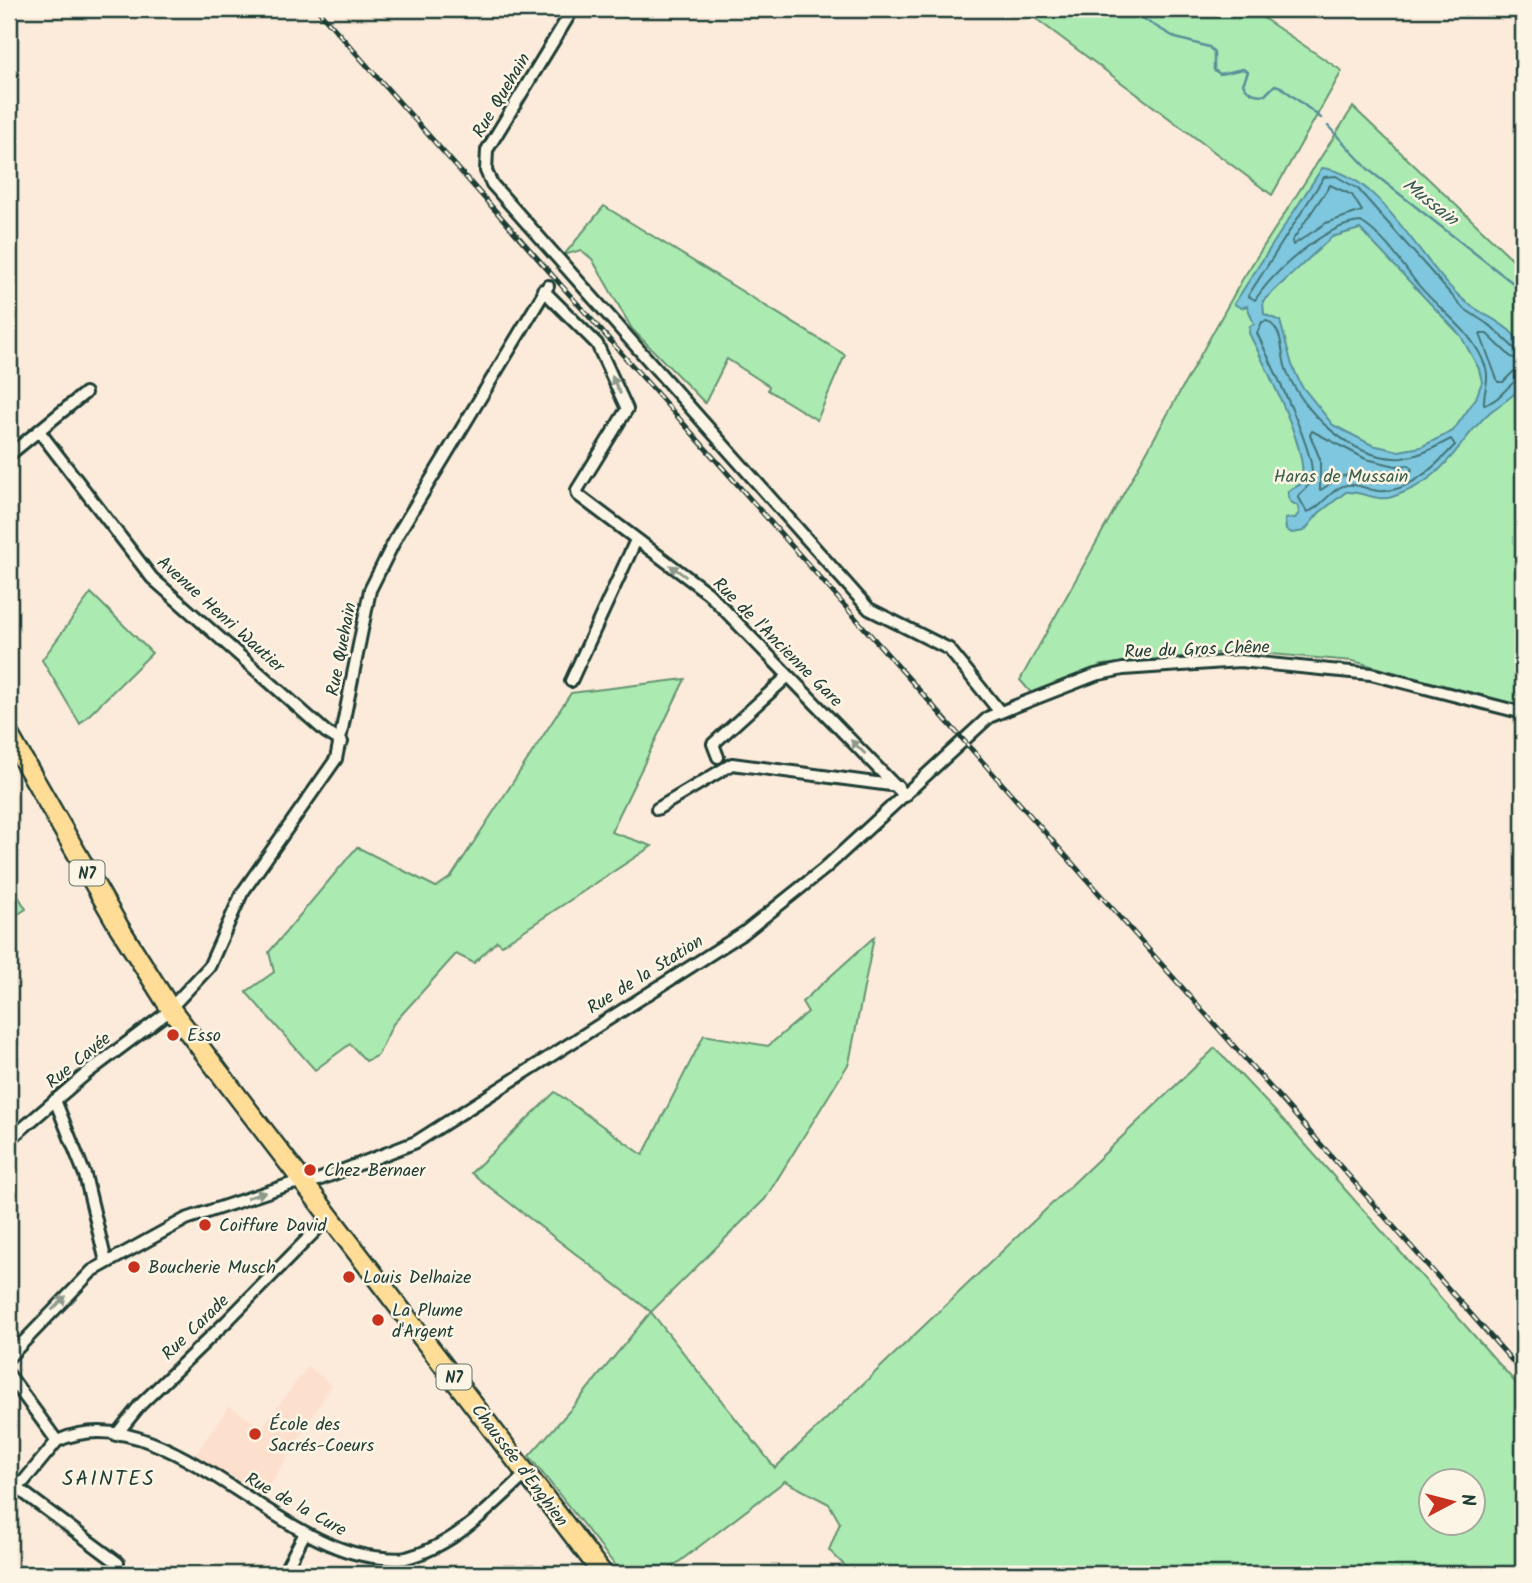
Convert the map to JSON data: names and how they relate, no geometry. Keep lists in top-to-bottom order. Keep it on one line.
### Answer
{"streets":{"main road":["N7","Chaussée d'Enghien"],"street":["Rue Quehain","Avenue Henri Wautier","Rue de l'Ancienne Gare","Rue du Gros Chêne","Rue de la Station","Rue Cavée","Rue Carade","Rue de la Cure"]},"crossings":[["Rue Quehain","Avenue Henri Wautier"],["Rue Quehain","Rue de l'Ancienne Gare"],["Rue Quehain","Rue du Gros Chêne"],["Rue Quehain","Rue Cavée"],["Rue Quehain","Chaussée d'Enghien"],["Rue de l'Ancienne Gare","Rue de la Station"],["Rue du Gros Chêne","Rue de la Station"],["Rue de la Station","Chaussée d'Enghien"],["Rue Cavée","Chaussée d'Enghien"],["Rue Carade","Chaussée d'Enghien"],["Rue Carade","Rue de la Cure"],["Chaussée d'Enghien","Rue de la Cure"]],"one_way":["Rue de l'Ancienne Gare"],"districts":["SAINTES"],"water":["Mussain"],"parks":["Haras de Mussain"],"places":["Esso","Chez Bernaer","Coiffure David","Boucherie Musch","Louis Delhaize","La Plume d'Argent","École des Sacrés-Coeurs"],"north":"right"}
